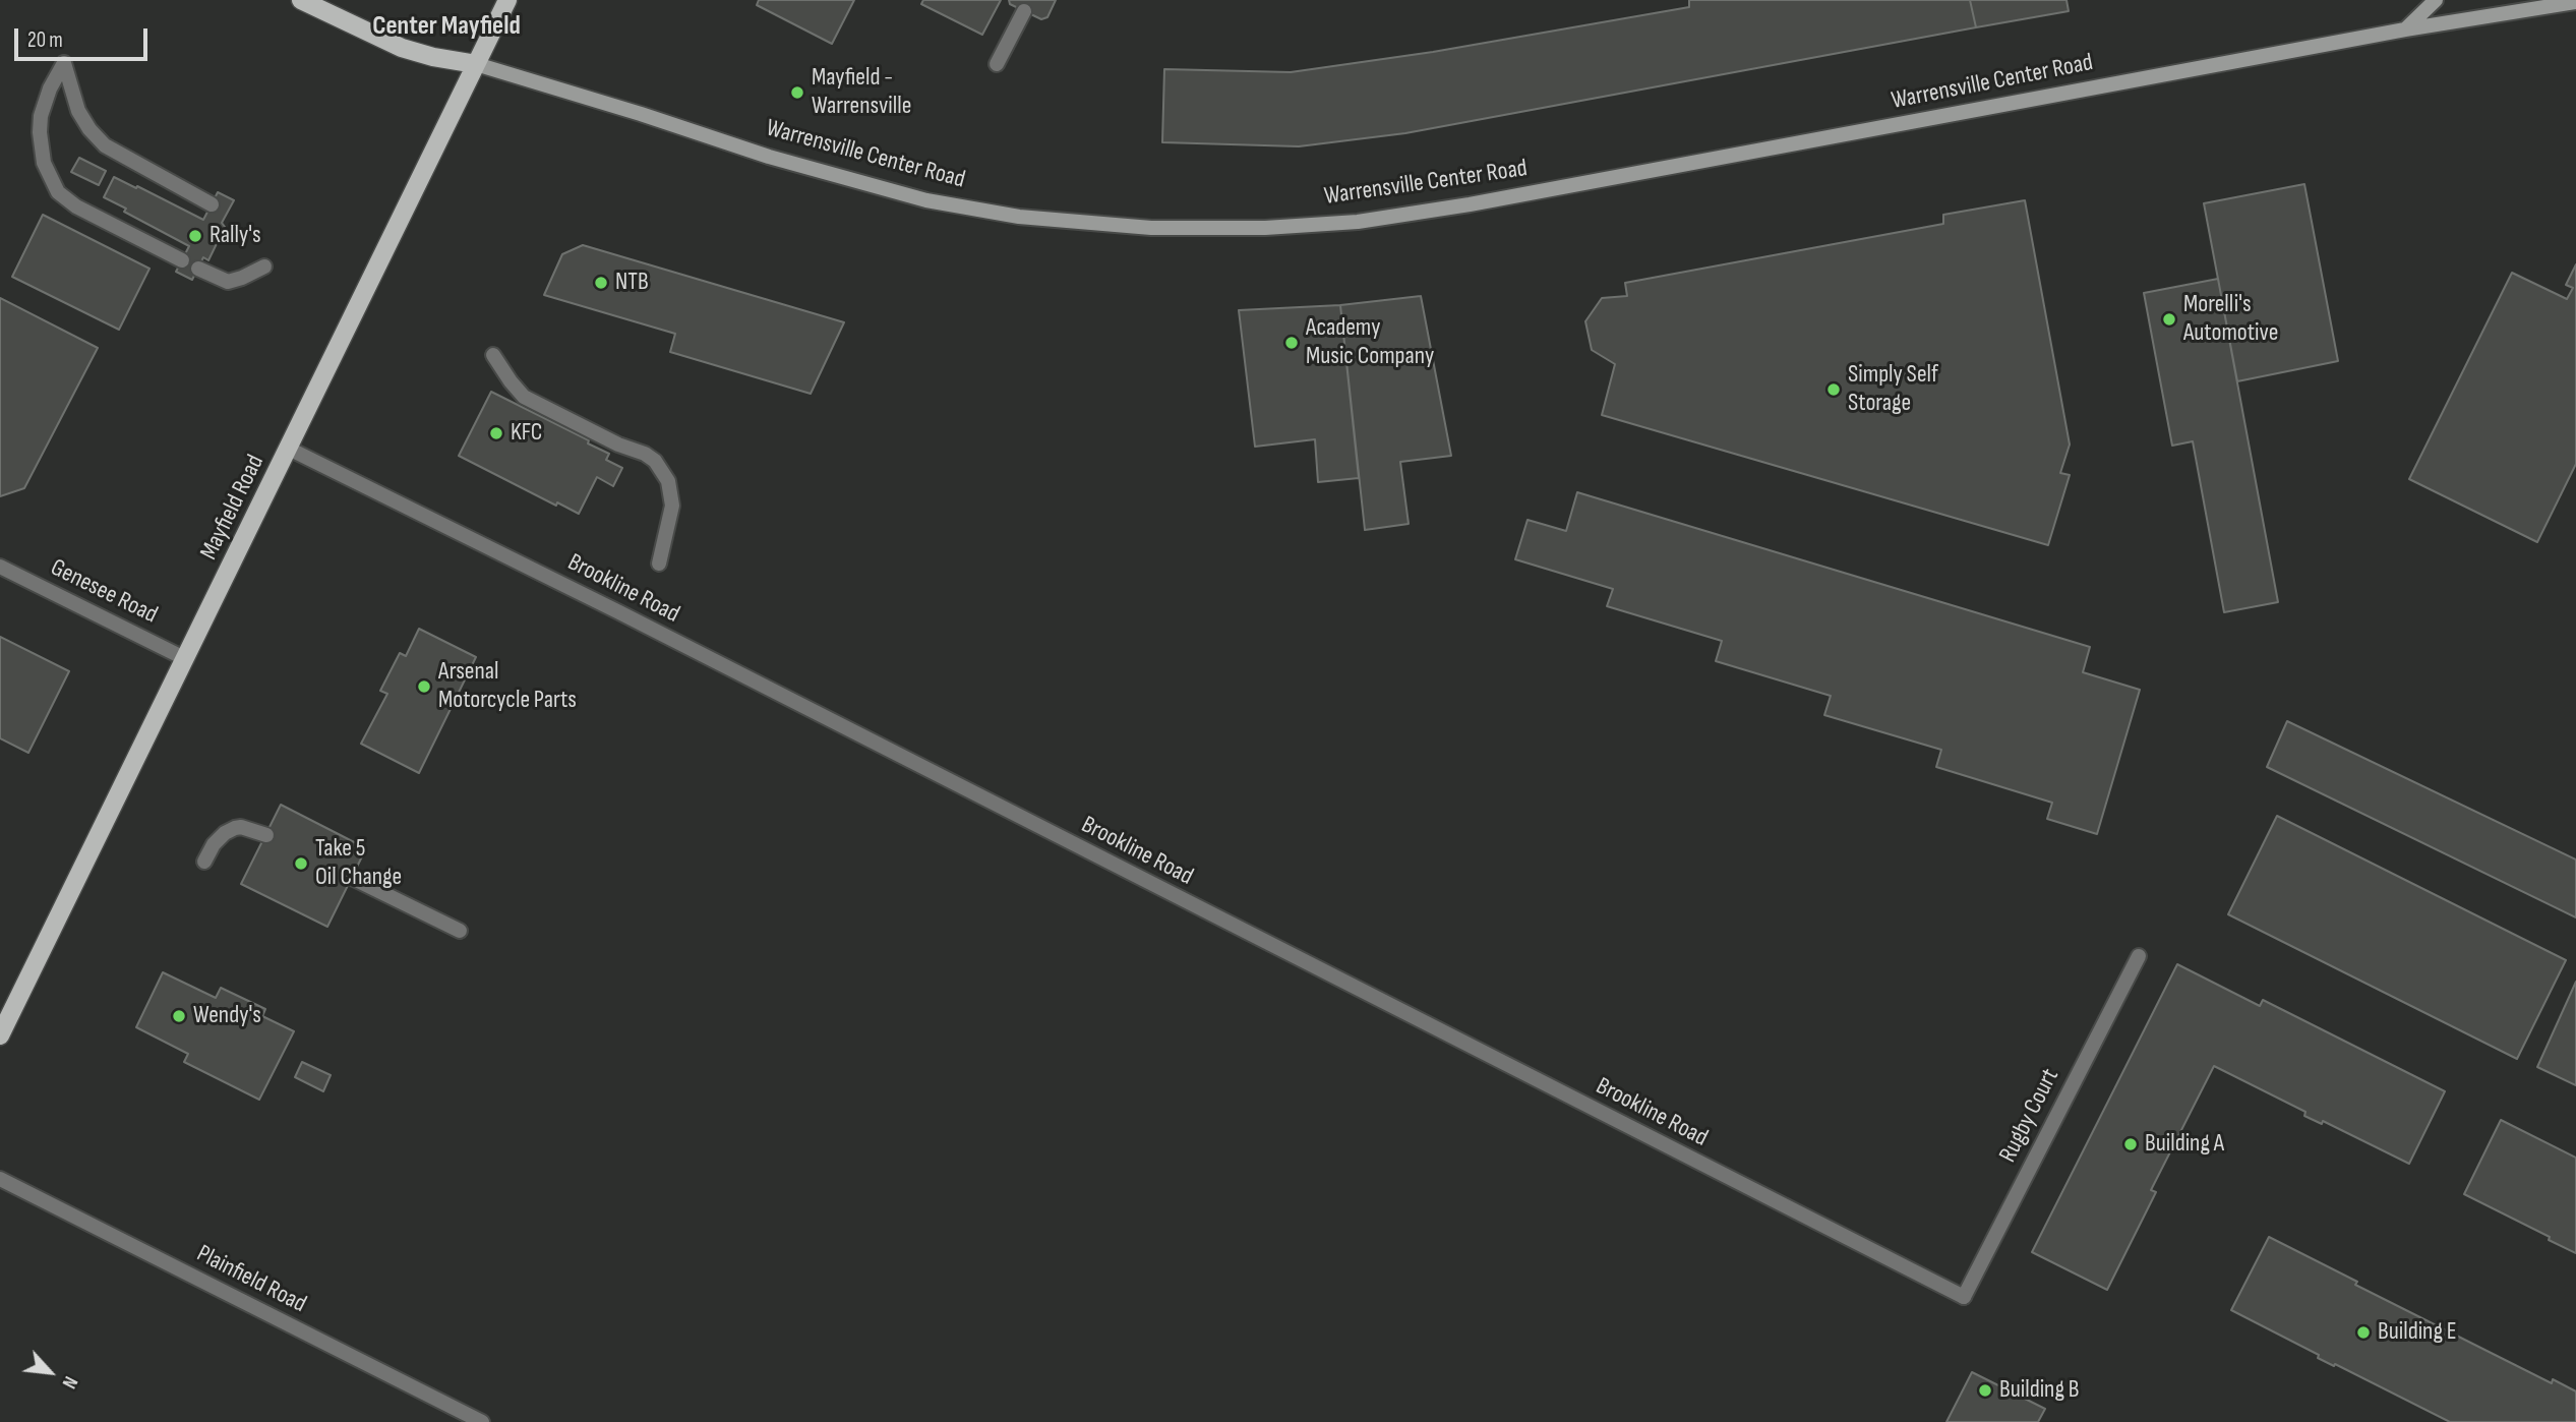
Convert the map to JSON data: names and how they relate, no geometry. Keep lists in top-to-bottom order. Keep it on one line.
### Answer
{"streets":{"main road":["Warrensville Center Road","Mayfield Road"],"street":["Brookline Road","Genesee Road","Rugby Court","Plainfield Road"]},"crossings":[["Warrensville Center Road","Mayfield Road"],["Mayfield Road","Brookline Road"],["Mayfield Road","Genesee Road"],["Brookline Road","Rugby Court"]],"districts":["Center Mayfield"],"places":["Mayfield - Warrensville","Rally's","NTB","Morelli's Automotive","Academy Music Company","Simply Self Storage","KFC","Arsenal Motorcycle Parts","Take 5 Oil Change","Wendy's","Building A","Building E","Building B"],"scale_bar":"20 m","north":"bottom right"}
